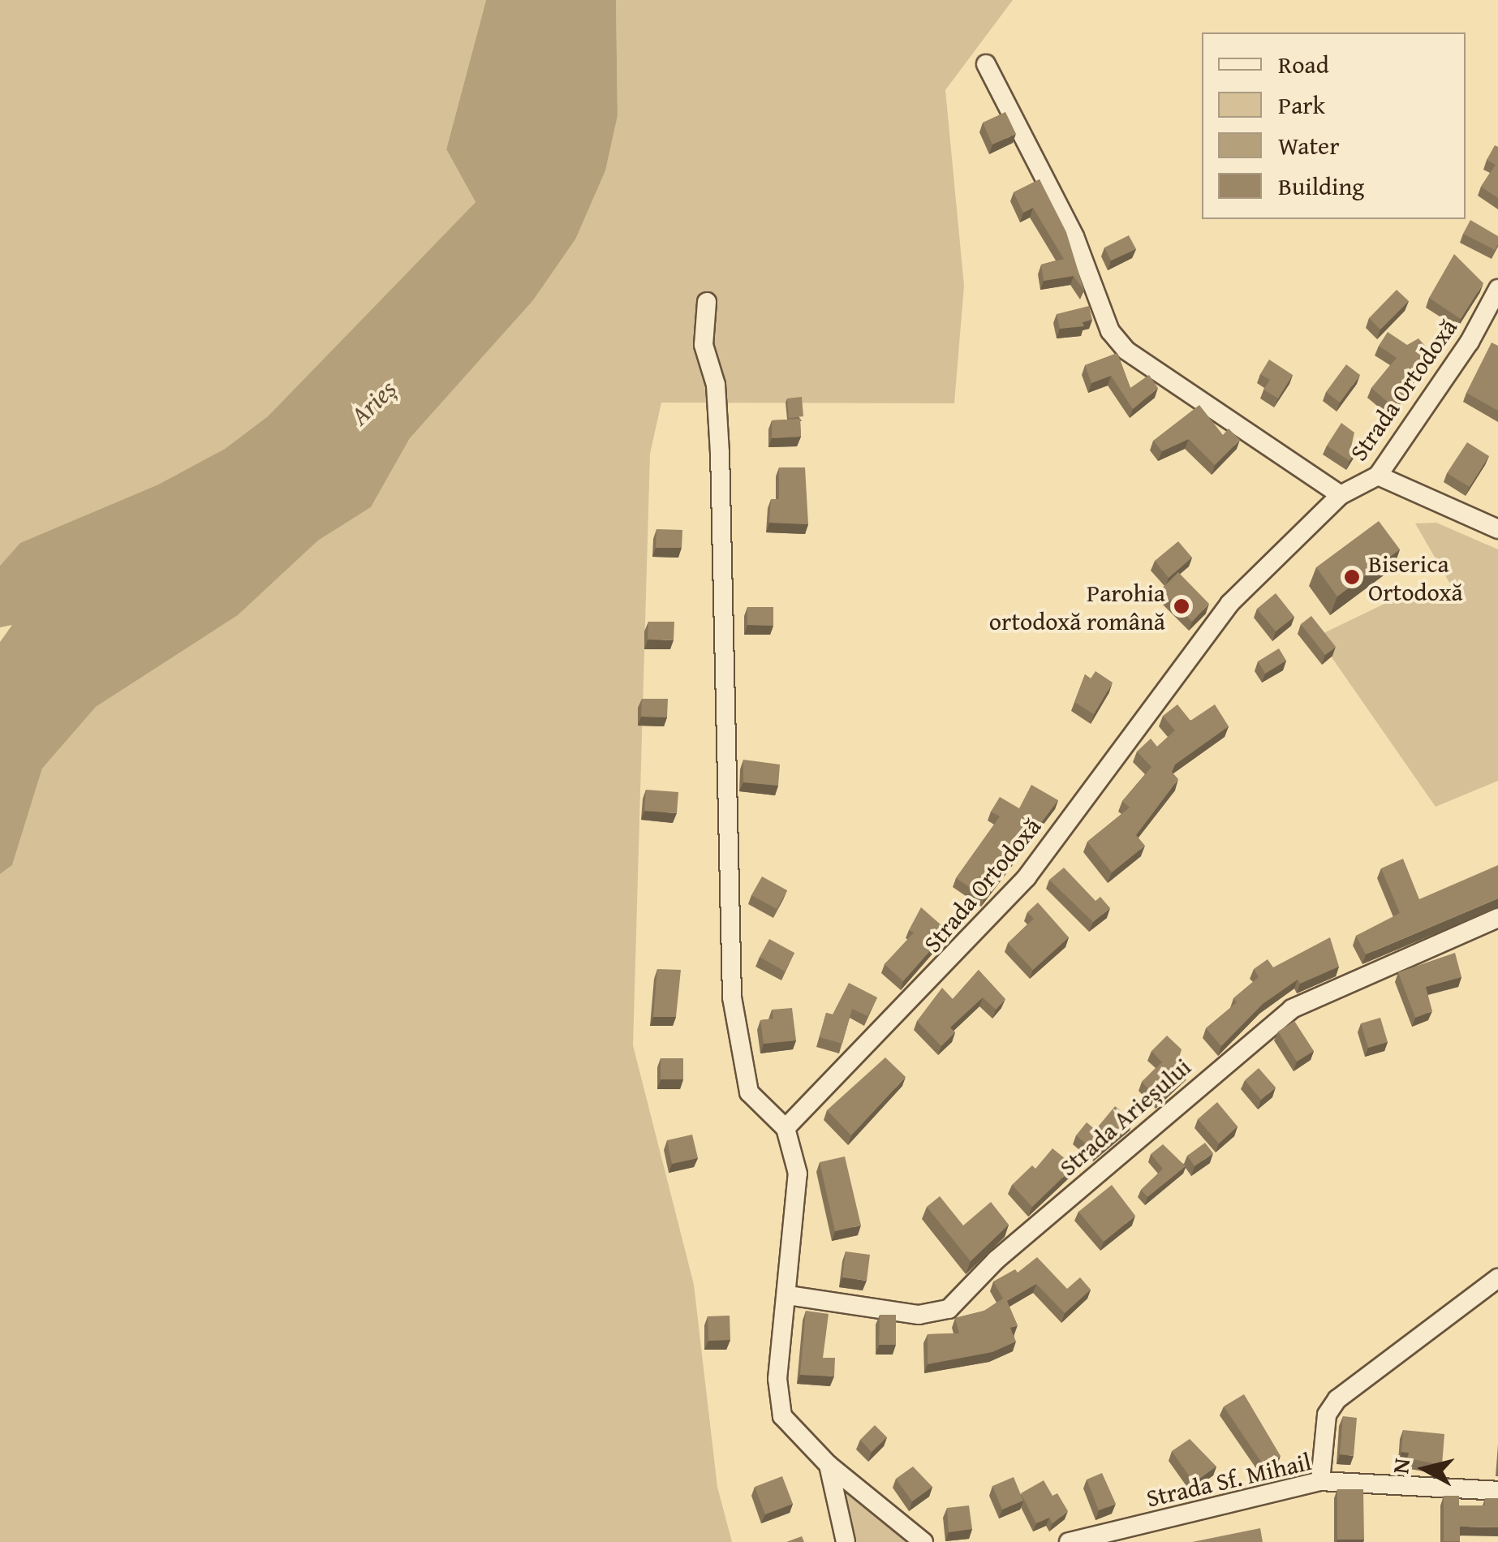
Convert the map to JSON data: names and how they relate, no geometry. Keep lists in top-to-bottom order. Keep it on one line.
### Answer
{"streets":{"street":["Strada Ortodoxă","Strada Arieșului","Strada Sf. Mihail"]},"water":["Arieș"],"places":["Biserica Ortodoxă","Parohia ortodoxă română"],"legend":["Road","Park","Water","Building"],"north":"left"}
